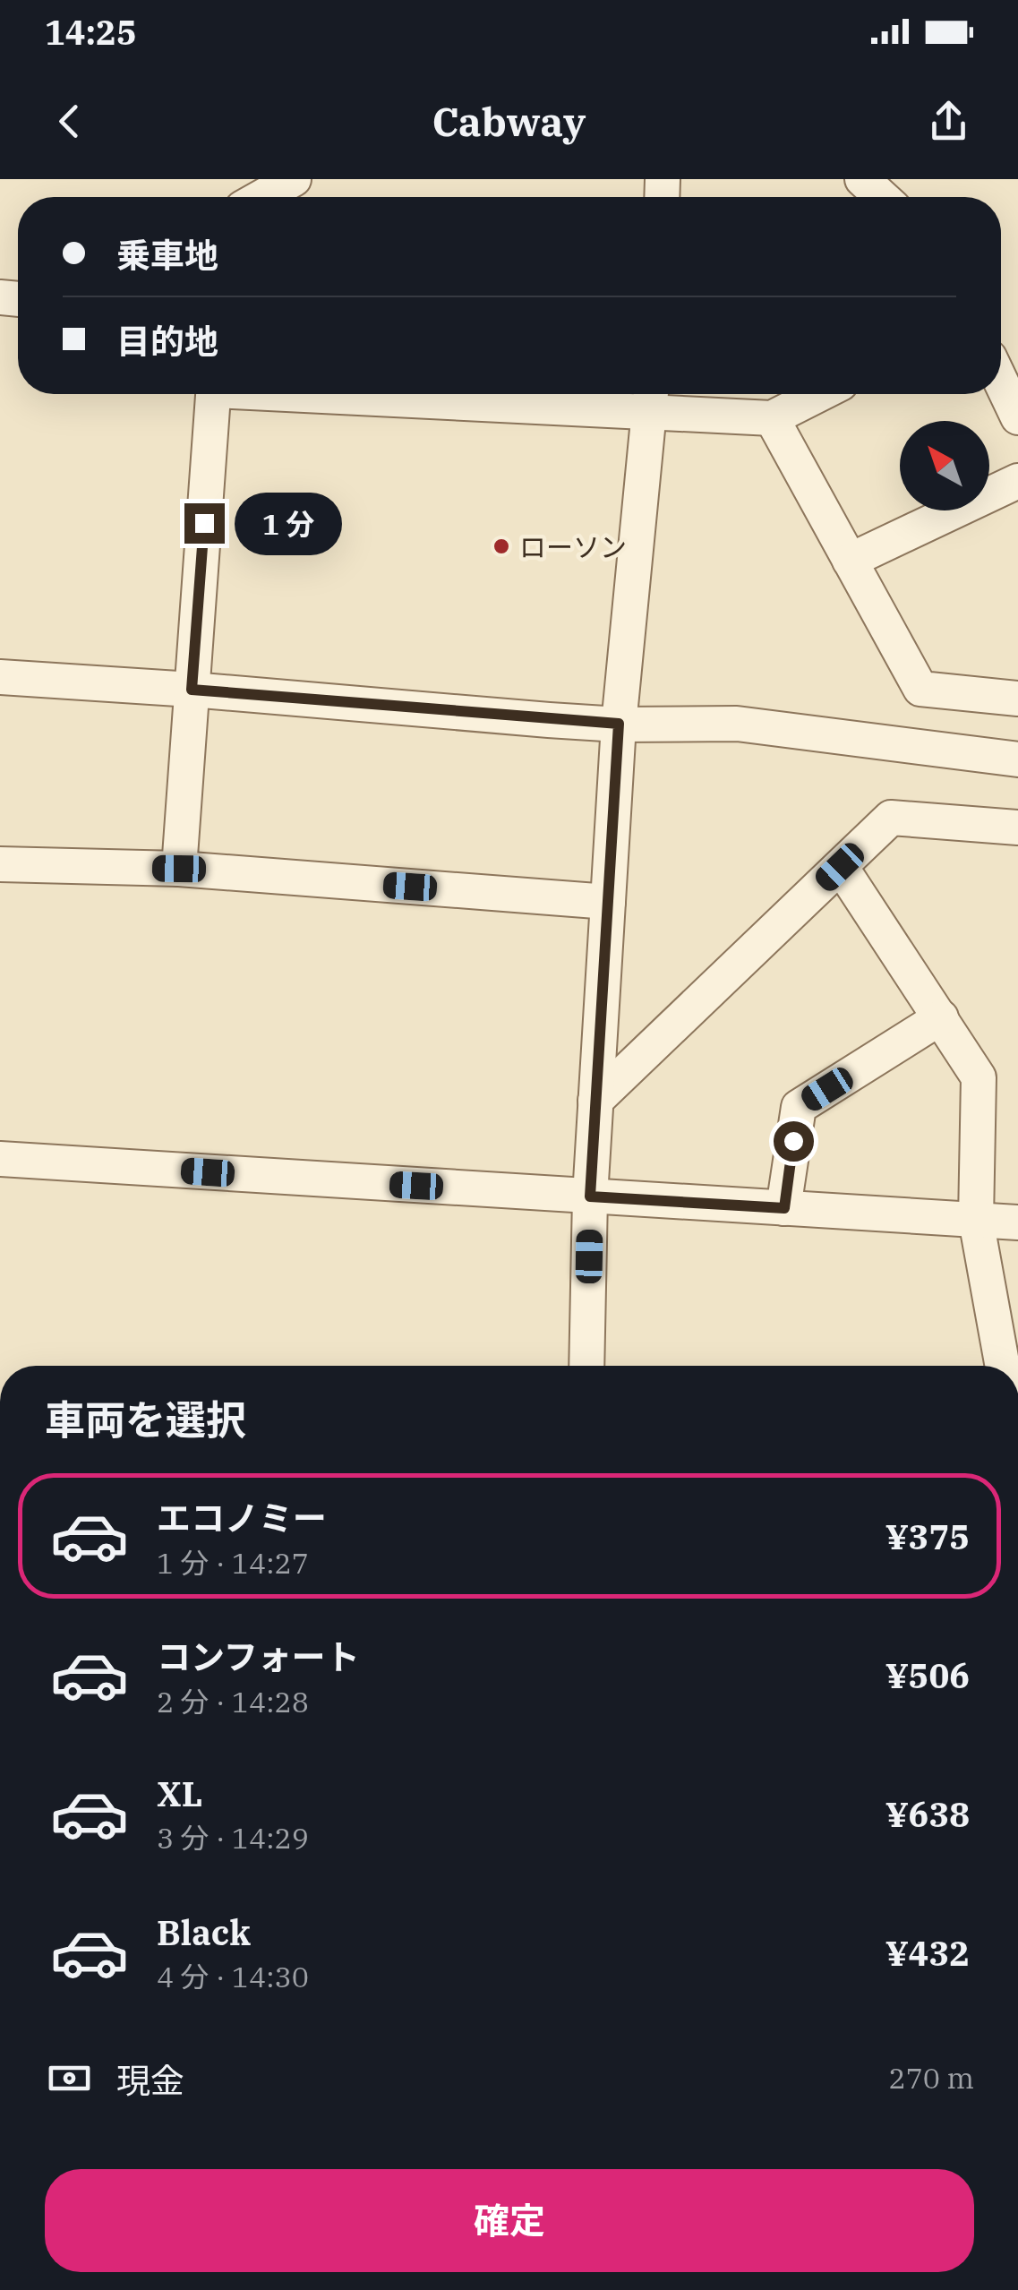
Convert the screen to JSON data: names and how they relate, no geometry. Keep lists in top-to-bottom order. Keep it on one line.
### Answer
{"places":["ローソン"],"north":"top left","page":{"status":"14:25","header":"Cabway","banner":["乗車地","目的地"],"bubble":"1 分","heading":"車両を選択","list":[{"name":"エコノミー","note":"1 分 · 14:27","value":"¥375"},{"name":"コンフォート","note":"2 分 · 14:28","value":"¥506"},{"name":"XL","note":"3 分 · 14:29","value":"¥638"},{"name":"Black","note":"4 分 · 14:30","value":"¥432"}],"pay":["現金","270 m"],"buttons":"確定"}}
